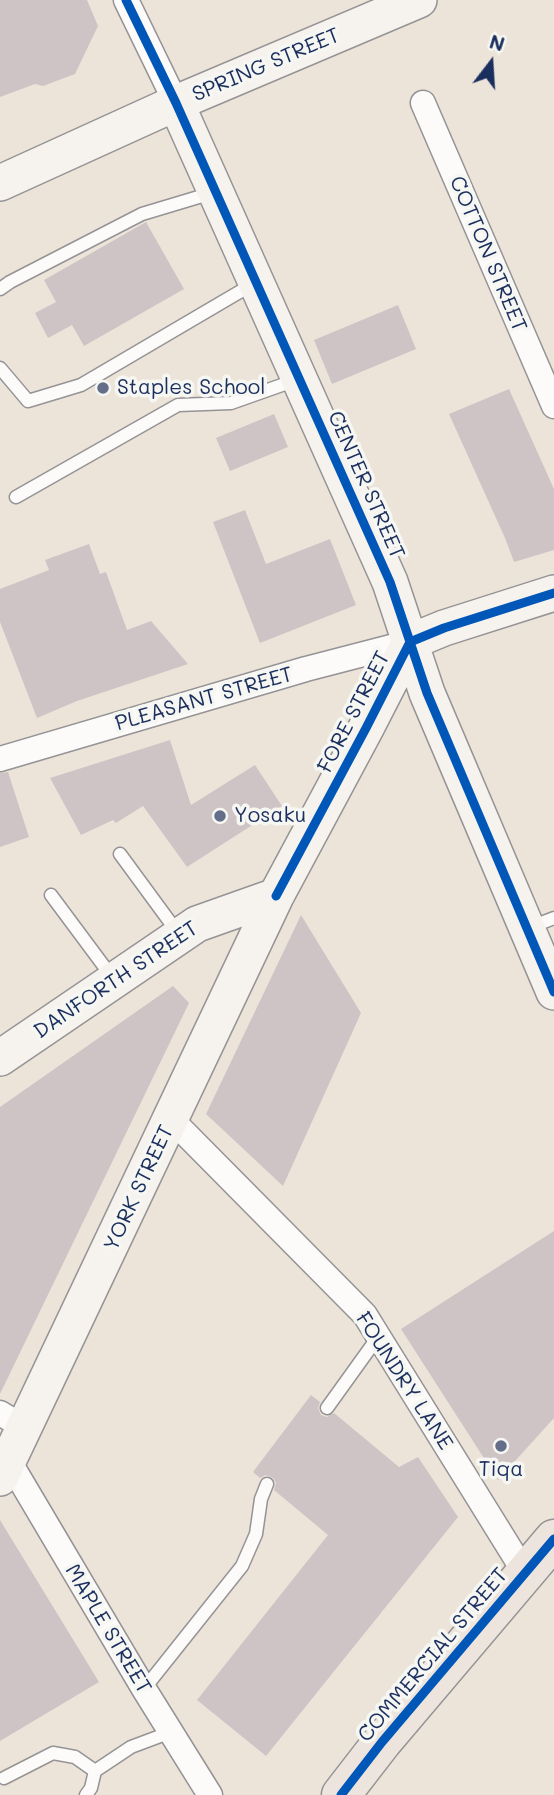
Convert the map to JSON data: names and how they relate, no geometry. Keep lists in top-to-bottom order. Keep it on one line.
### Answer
{"streets":{"main road":["COMMERCIAL STREET"],"street":["SPRING STREET","COTTON STREET","CENTER STREET","PLEASANT STREET","FORE STREET","DANFORTH STREET","YORK STREET","FOUNDRY LANE","MAPLE STREET"]},"crossings":[["SPRING STREET","CENTER STREET"],["CENTER STREET","PLEASANT STREET"],["CENTER STREET","FORE STREET"],["PLEASANT STREET","FORE STREET"],["FORE STREET","DANFORTH STREET"],["FORE STREET","YORK STREET"],["DANFORTH STREET","YORK STREET"],["YORK STREET","FOUNDRY LANE"],["YORK STREET","MAPLE STREET"],["FOUNDRY LANE","COMMERCIAL STREET"]],"places":["Staples School","Yosaku","Tiqa"],"north":"top"}
